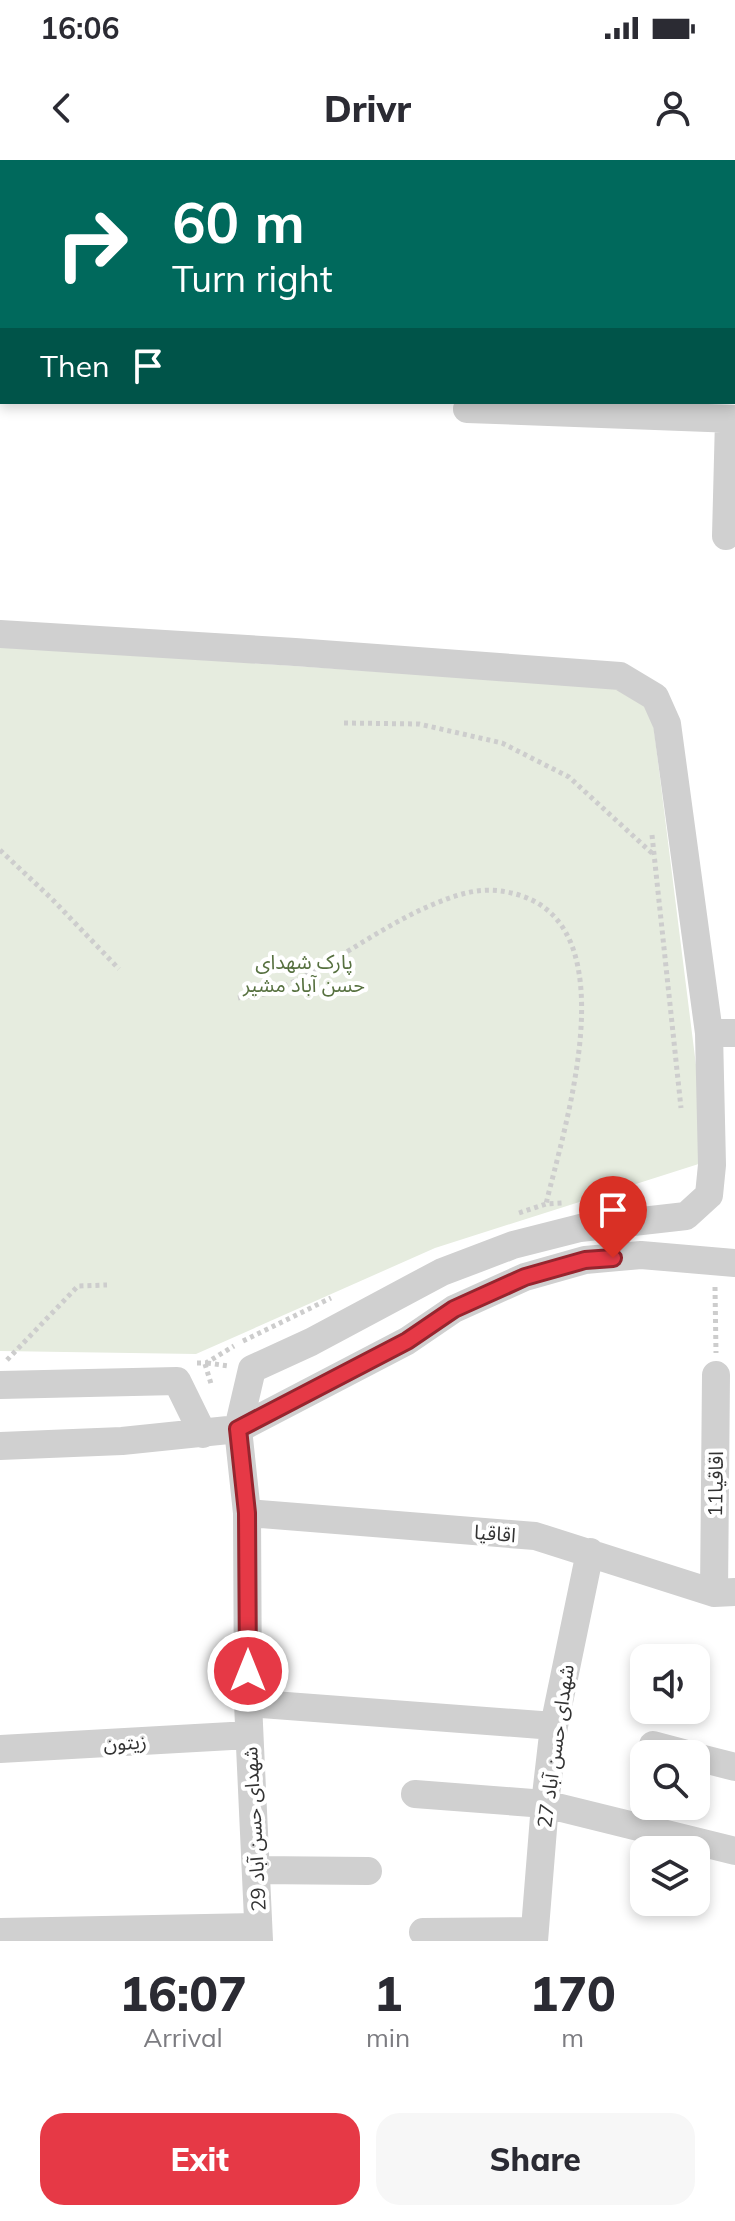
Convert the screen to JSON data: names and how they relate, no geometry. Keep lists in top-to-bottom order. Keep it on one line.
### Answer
{"streets":{"street":["11اقاقیا","اقاقیا","زیتون","شهدای حسن آباد 27","شهدای حسن آباد 29"]},"crossings":[["11اقاقیا","اقاقیا"],["اقاقیا","شهدای حسن آباد 27"],["اقاقیا","شهدای حسن آباد 29"],["زیتون","شهدای حسن آباد 29"]],"parks":["پارک شهدای حسن آباد مشیر"],"page":{"status":"16:06","header":"Drivr","turn":["60 m","Turn right"],"then":"Then","eta":["16:07","Arrival","1","min","170","m"],"buttons":["Exit","Share"]}}
